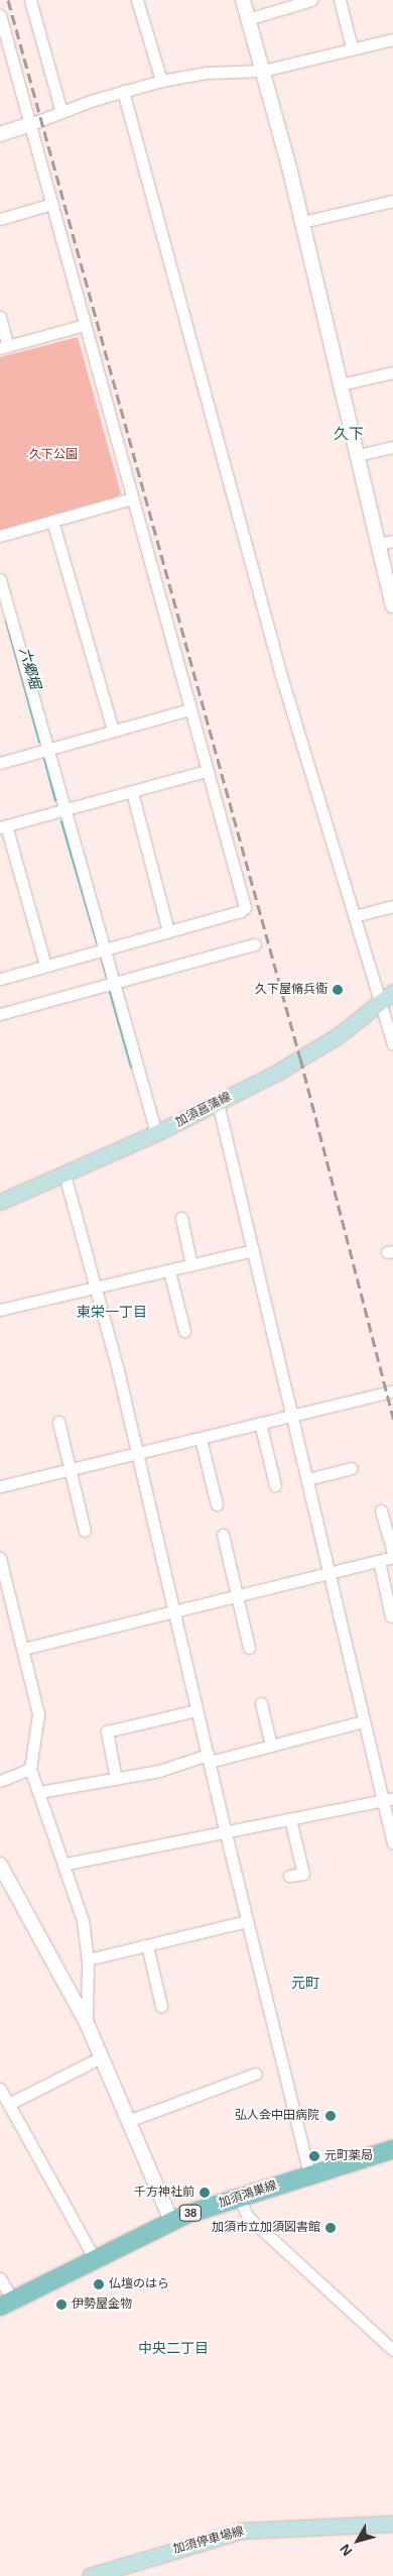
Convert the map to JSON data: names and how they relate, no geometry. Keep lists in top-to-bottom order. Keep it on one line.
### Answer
{"streets":{"main road":["加須菖蒲線","加須鴻巣線","38","加須停車場線"]},"districts":["久下","東栄一丁目","元町","中央二丁目"],"water":["六郷堀"],"parks":["久下公園"],"places":["久下屋脩兵衞","弘人会中田病院","元町薬局","千方神社前","加須市立加須図書館","仏壇のはら","伊勢屋金物"],"north":"bottom left"}
